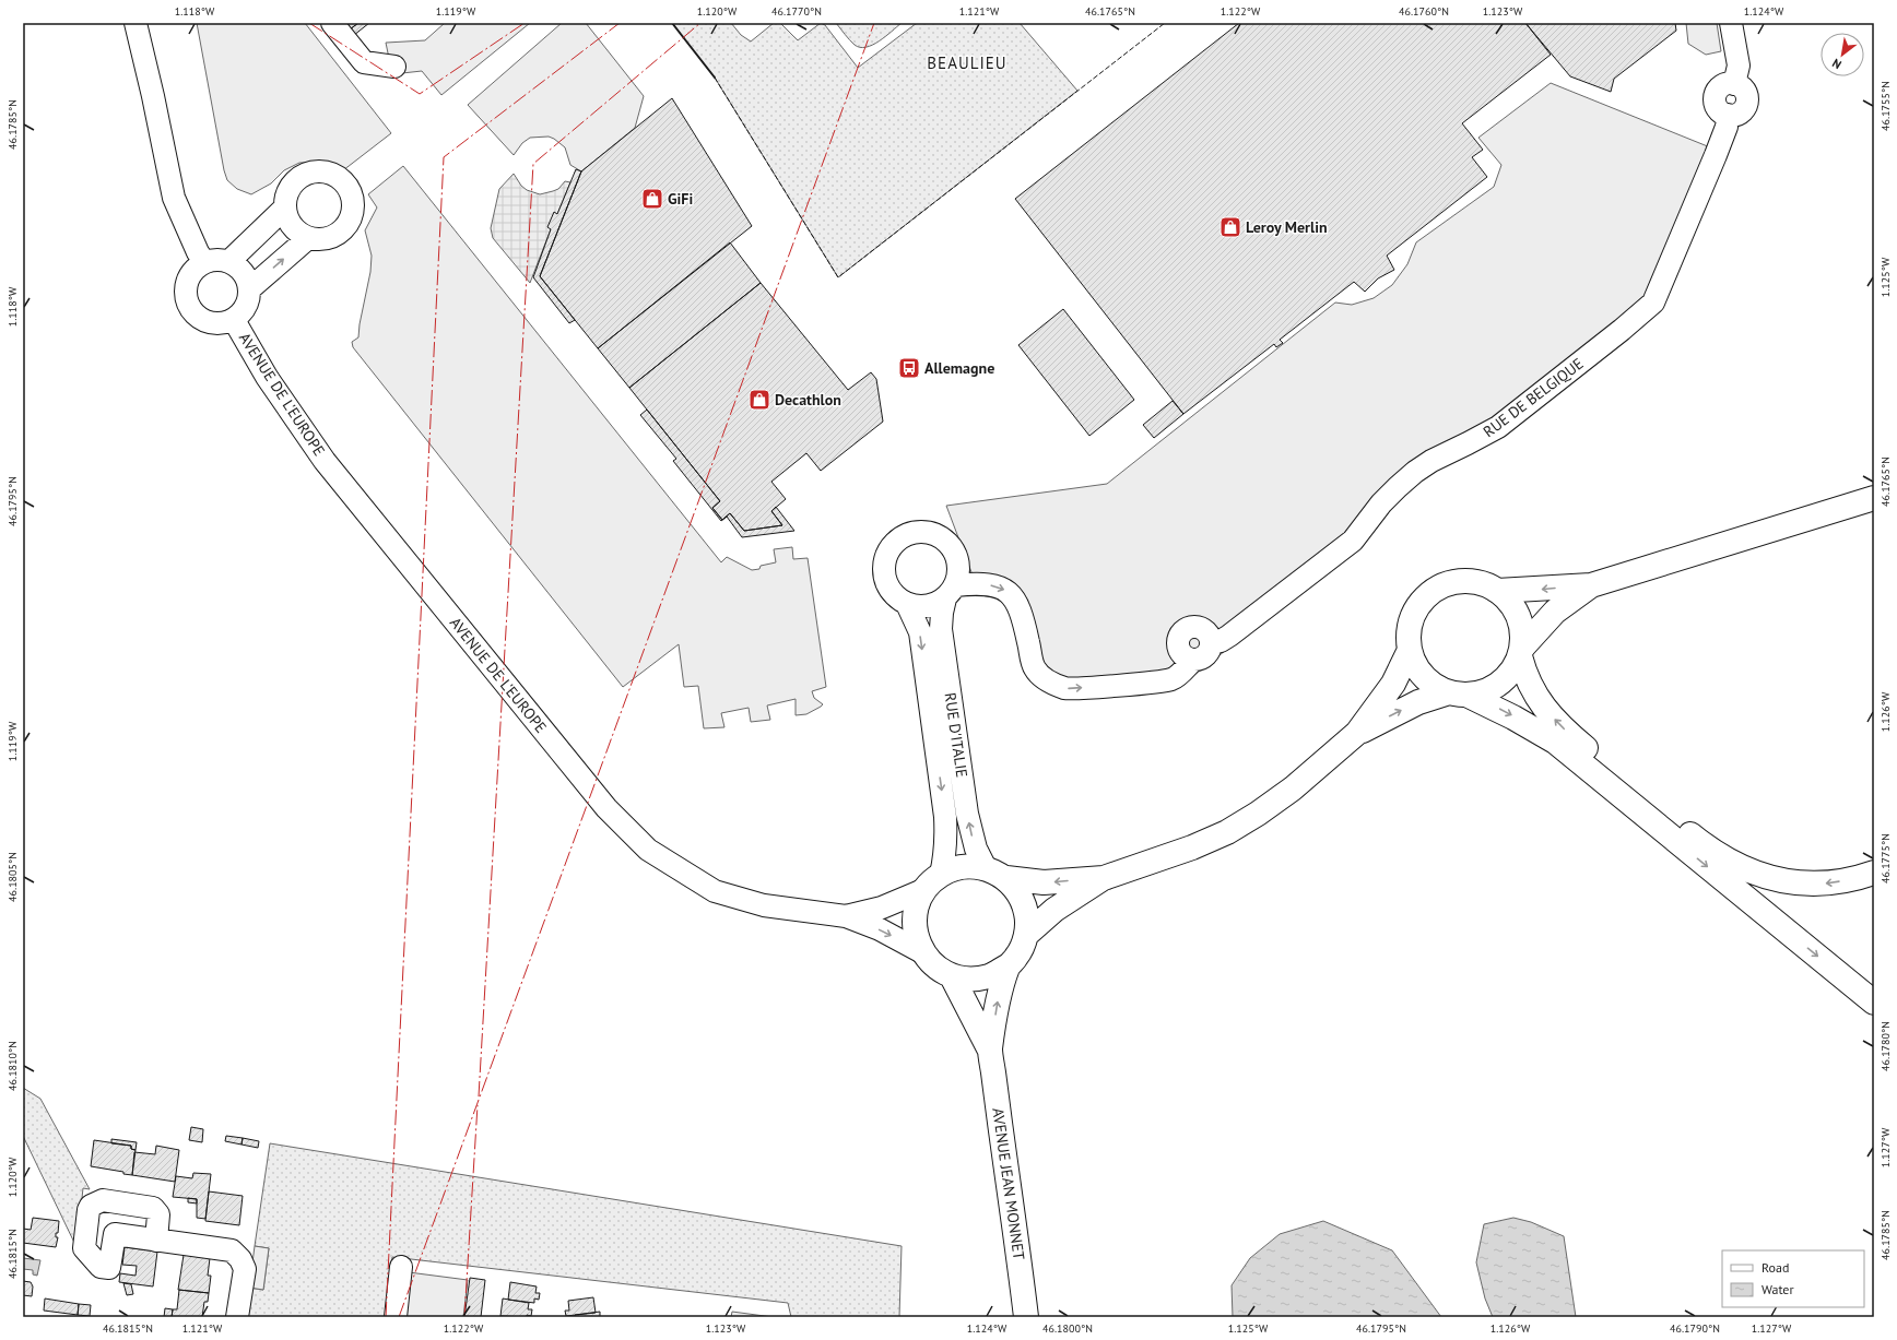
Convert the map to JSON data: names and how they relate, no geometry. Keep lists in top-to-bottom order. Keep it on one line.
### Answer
{"streets":{"main road":["AVENUE JEAN MONNET"],"street":["AVENUE DE L'EUROPE","RUE DE BELGIQUE","RUE D'ITALIE"]},"crossings":[["AVENUE DE L'EUROPE","RUE D'ITALIE"],["AVENUE DE L'EUROPE","AVENUE JEAN MONNET"],["RUE D'ITALIE","AVENUE JEAN MONNET"]],"districts":["BEAULIEU"],"places":{"shop":["GiFi","Leroy Merlin","Decathlon"],"bus stop":["Allemagne"]},"legend":["Road","Water"],"north":"bottom left","coordinates":["1.118°W","1.119°W","1.120°W","46.1770°N","1.121°W","46.1765°N","1.122°W","46.1760°N","1.123°W","1.124°W","46.1755°N","46.1785°N","1.125°W","46.1795°N","1.126°W","46.1775°N","46.1805°N","46.1780°N","46.1810°N","1.127°W","46.1815°N","46.1800°N","46.1790°N"]}
